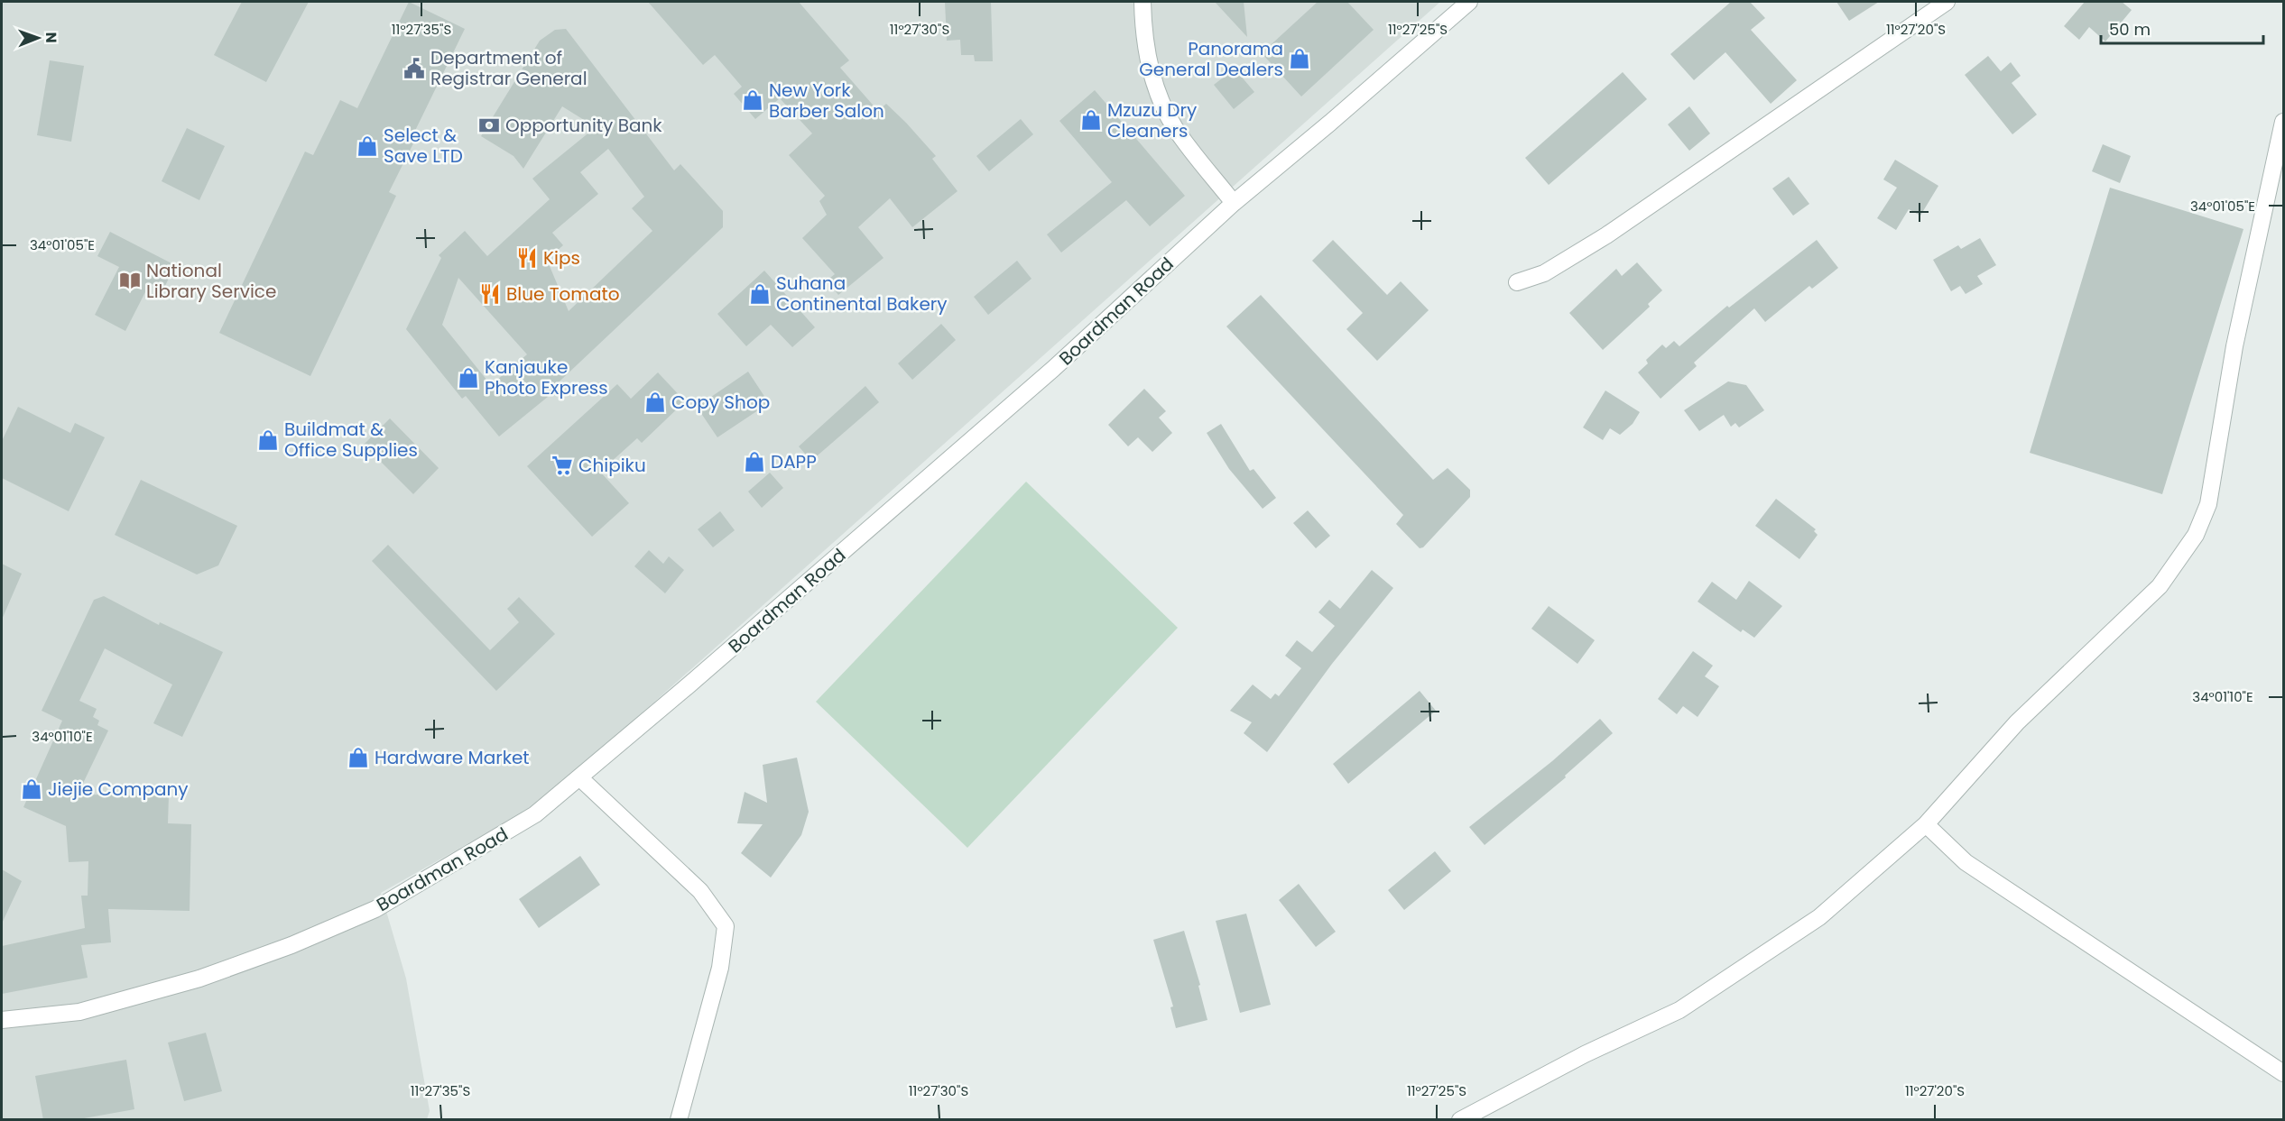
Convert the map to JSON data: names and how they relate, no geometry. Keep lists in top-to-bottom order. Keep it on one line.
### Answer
{"streets":{"street":["Boardman Road"]},"places":{"shop":["Panorama General Dealers","New York Barber Salon","Mzuzu Dry Cleaners","Select & Save LTD","Suhana Continental Bakery","Kanjauke Photo Express","Copy Shop","Buildmat & Office Supplies","DAPP","Hardware Market","Jiejie Company"],"public building":["Department of Registrar General"],"bank":["Opportunity Bank"],"restaurant":["Kips","Blue Tomato"],"library":["National Library Service"],"supermarket":["Chipiku"]},"scale_bar":"50 m","north":"right","coordinates":["11°27'35\"S","11°27'30\"S","11°27'25\"S","11°27'20\"S","34°01'05\"E","34°01'10\"E"]}
